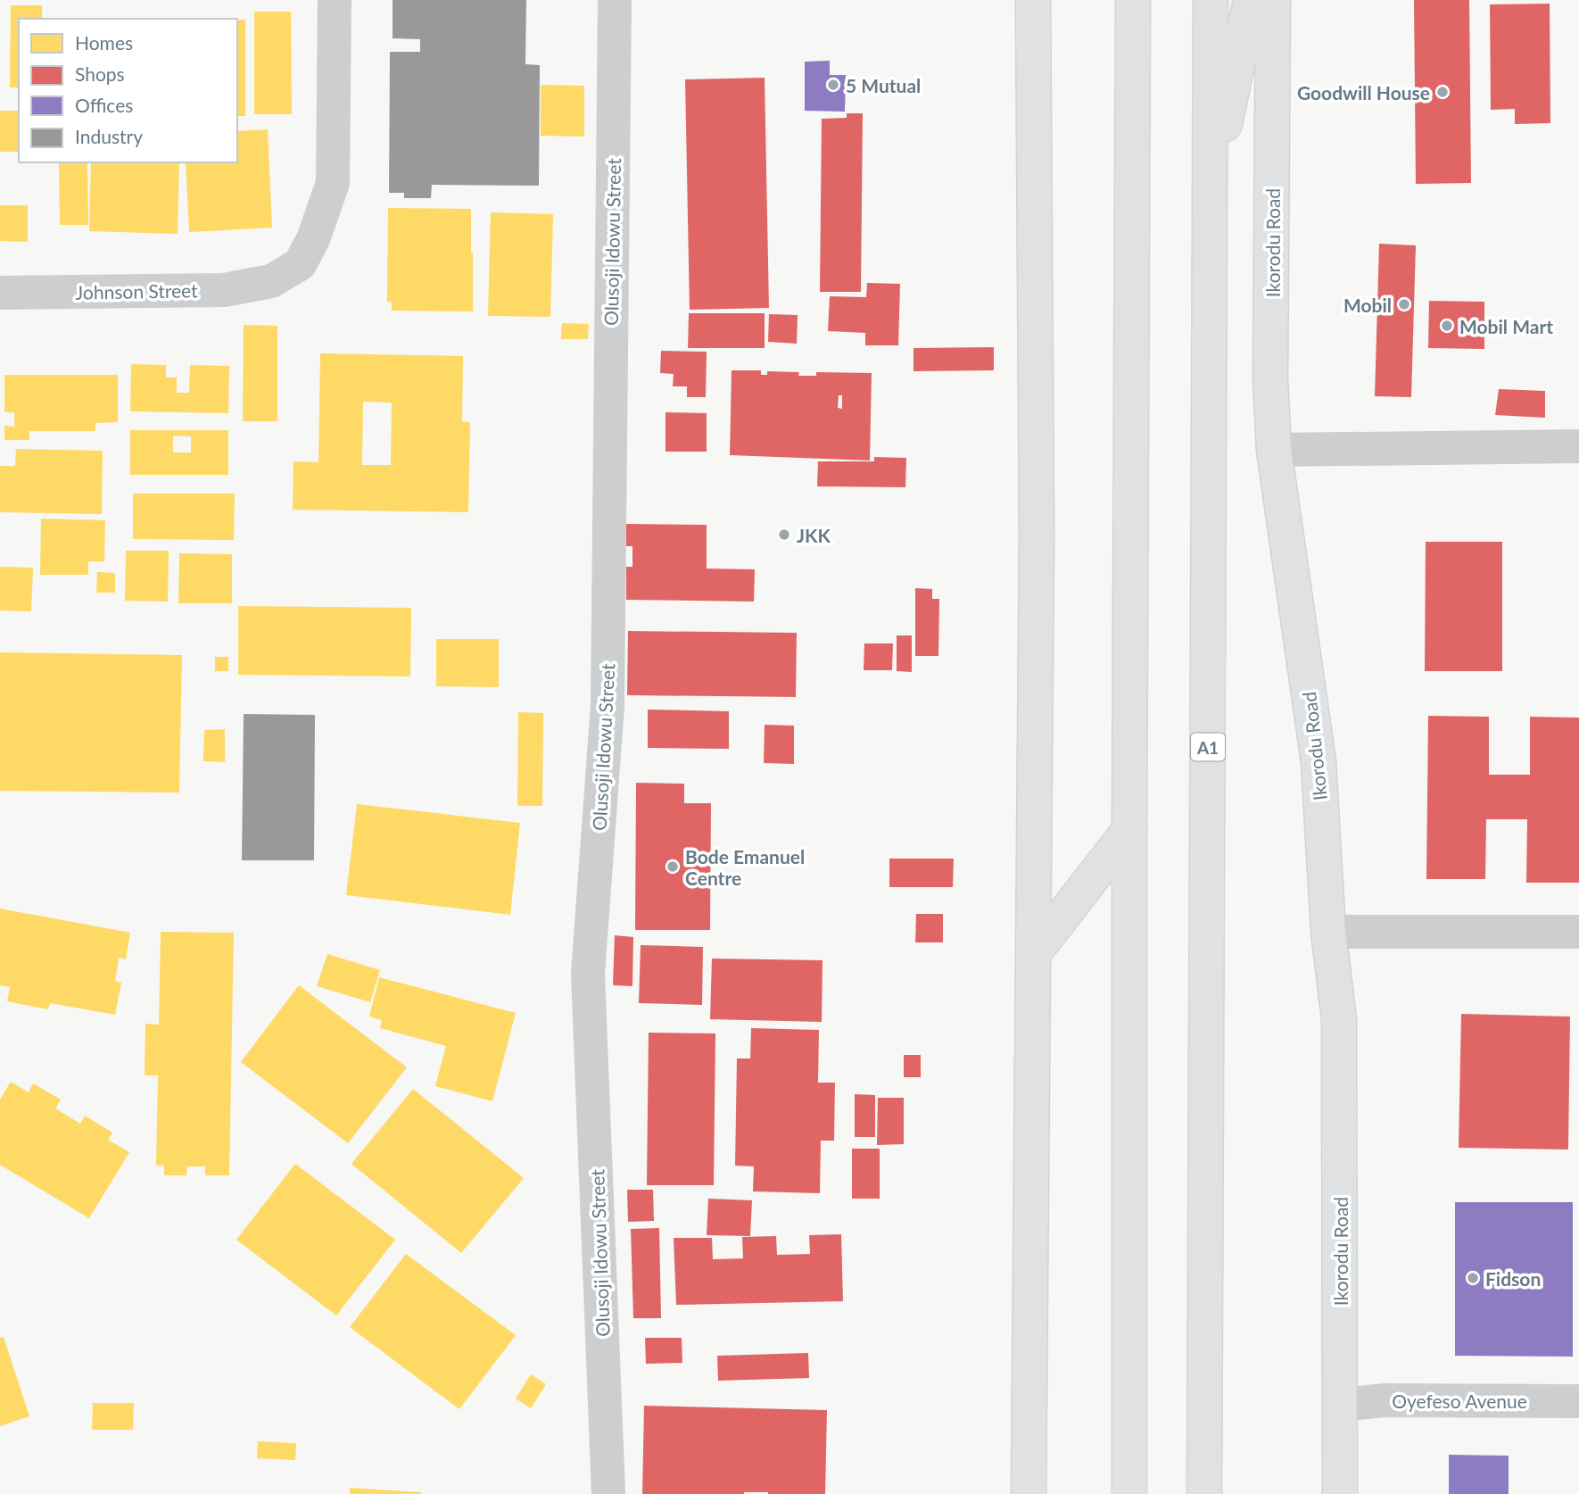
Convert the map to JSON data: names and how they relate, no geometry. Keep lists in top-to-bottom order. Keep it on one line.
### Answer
{"streets":{"main road":["Ikorodu Road","A1"],"street":["Olusoji Idowu Street","Johnson Street","Oyefeso Avenue"]},"crossings":[["Ikorodu Road","Oyefeso Avenue"]],"places":["5 Mutual","Goodwill House","Mobil","Mobil Mart","JKK","Bode Emanuel Centre","Fidson"],"legend":["Homes","Shops","Offices","Industry"]}
